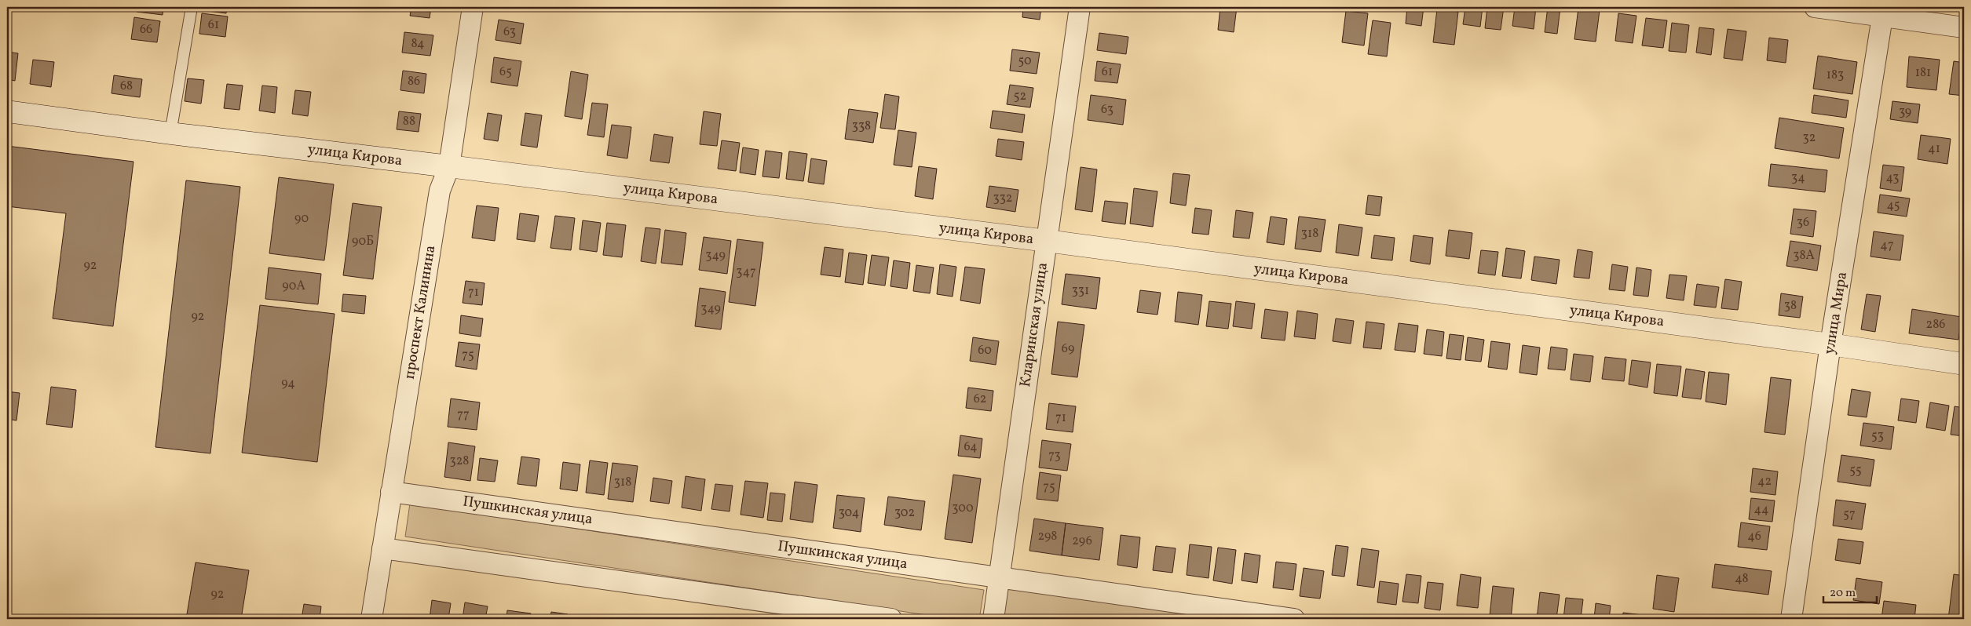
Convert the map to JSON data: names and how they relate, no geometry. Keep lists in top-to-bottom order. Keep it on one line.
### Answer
{"streets":{"street":["улица Кирова","проспект Калинина","улица Мира","Кларинская улица","Пушкинская улица"]},"crossings":[["улица Кирова","проспект Калинина"],["улица Кирова","улица Мира"],["улица Кирова","Кларинская улица"],["проспект Калинина","Пушкинская улица"],["Кларинская улица","Пушкинская улица"]],"house_numbers":["61","66","63","84","50","65","61","181","183","86","68","52","63","39","88","338","32","41","34","43","332","45","90","36","318","90Б","47","349","38А","92","347","90А","331","71","38","349","92","286","69","60","75","94","62","77","71","53","64","73","328","55","42","318","75","300","44","304","302","57","298","46","296","48","92"],"scale_bar":"20 m"}
